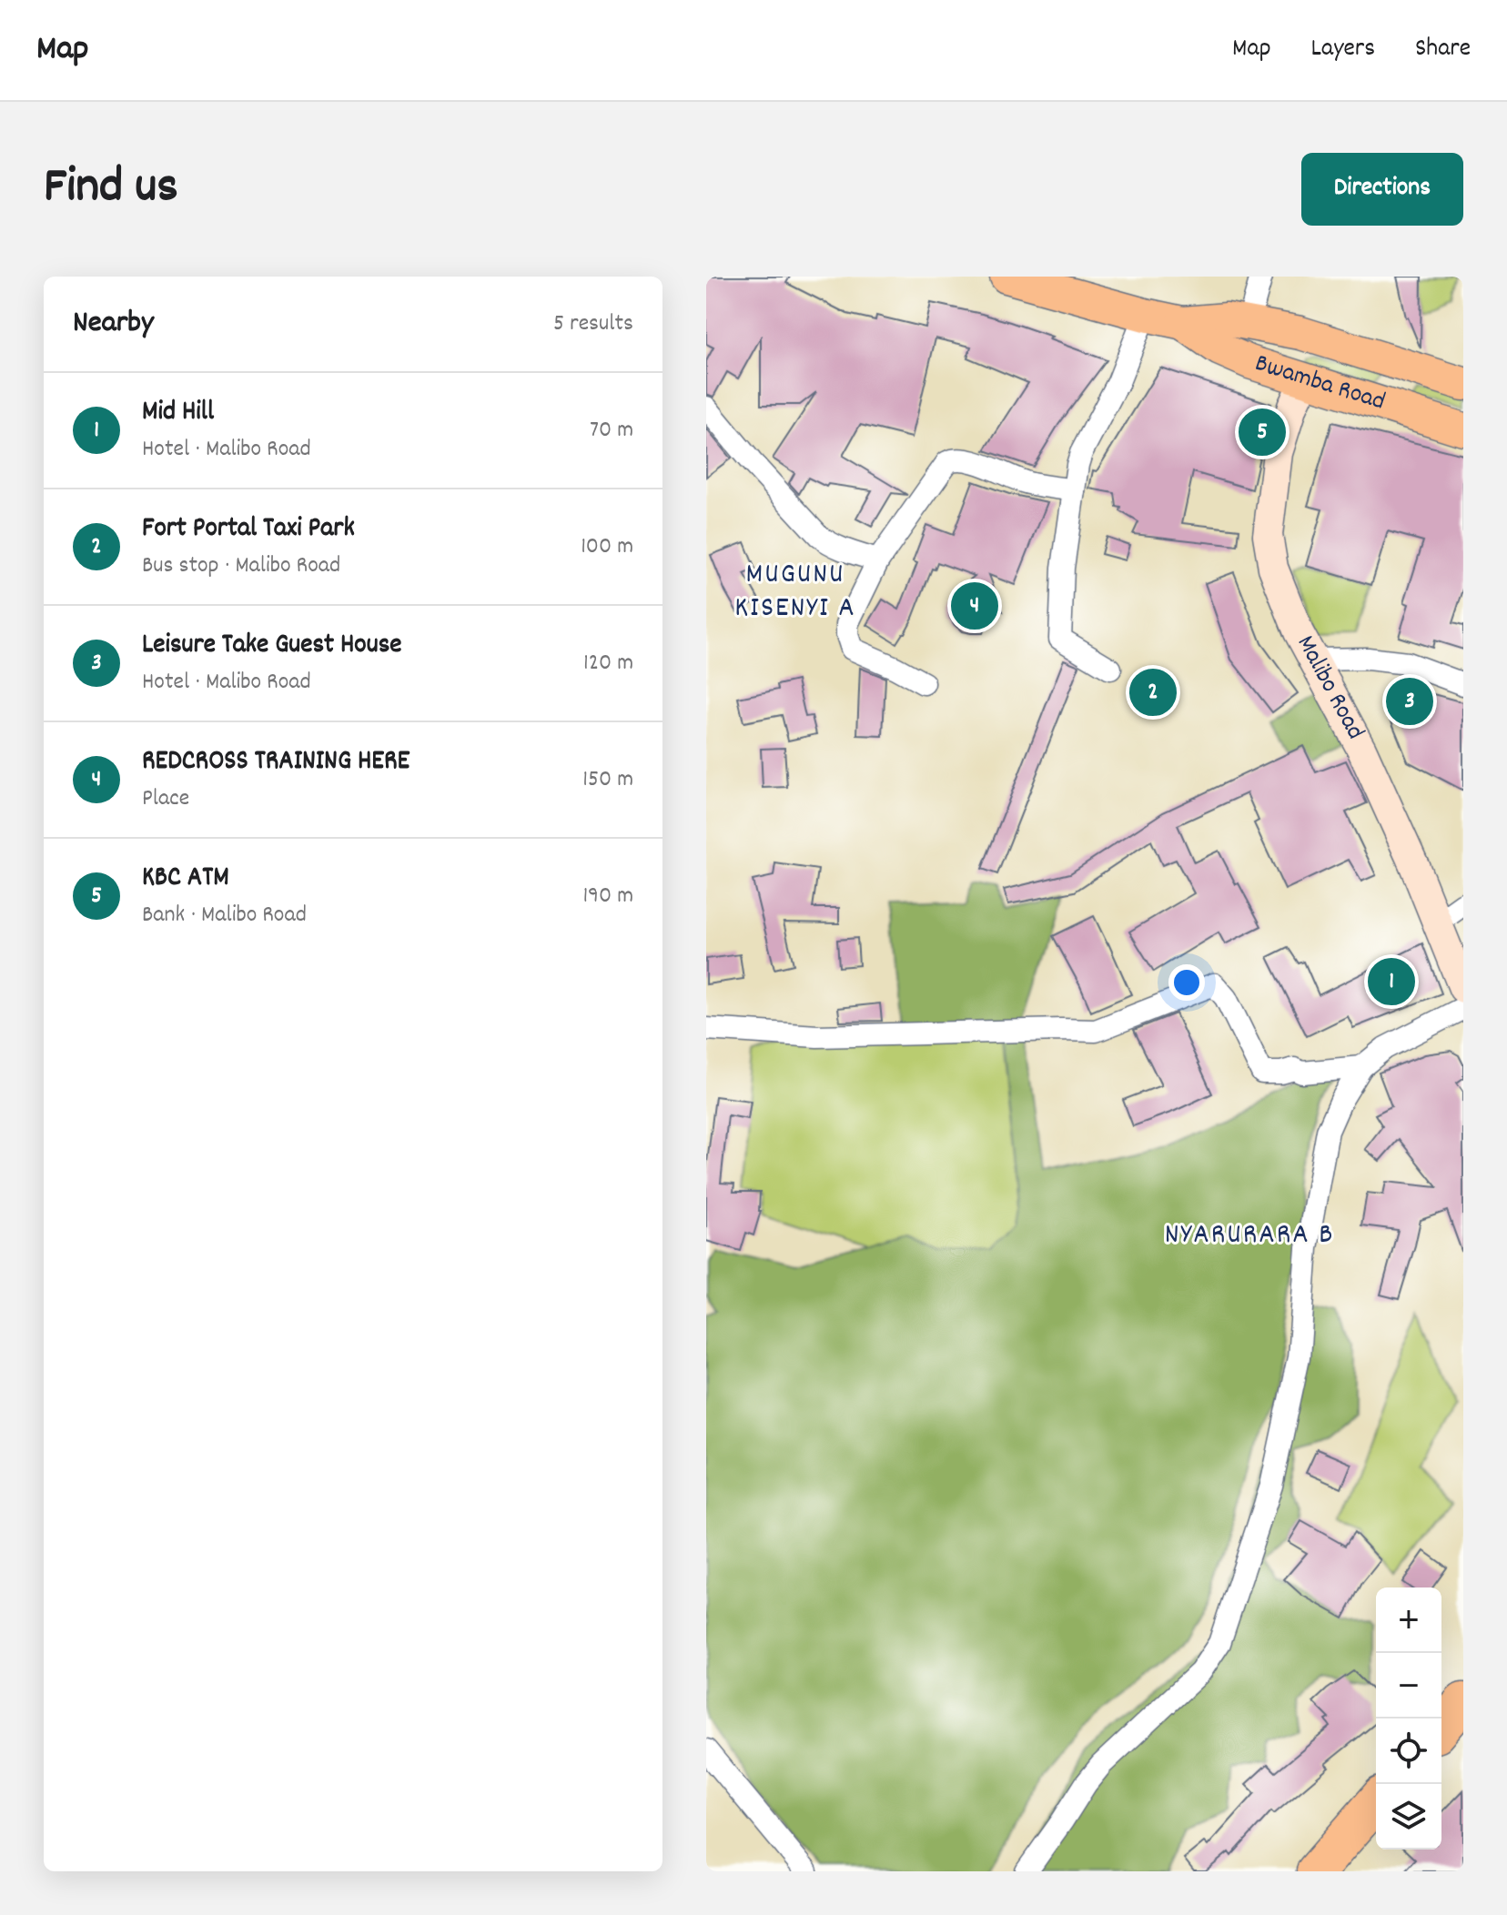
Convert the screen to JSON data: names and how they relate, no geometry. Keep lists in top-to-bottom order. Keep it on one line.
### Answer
{"streets":{"main road":["Bwamba Road"],"street":["Malibo Road"]},"crossings":[["Bwamba Road","Malibo Road"]],"districts":["MUGUNU KISENYI A","NYARURARA B"],"page":{"header":"Map","nav":["Map","Layers","Share"],"title":"Find us","buttons":"Directions","heading":["Nearby","5 results"],"list":[{"mark":"1","name":"Mid Hill","note":"Hotel · Malibo Road","value":"70 m"},{"mark":"2","name":"Fort Portal Taxi Park","note":"Bus stop · Malibo Road","value":"100 m"},{"mark":"3","name":"Leisure Take Guest House","note":"Hotel · Malibo Road","value":"120 m"},{"mark":"4","name":"REDCROSS TRAINING HERE","note":"Place","value":"150 m"},{"mark":"5","name":"KBC ATM","note":"Bank · Malibo Road","value":"190 m"}],"pins":["5","4","2","3","1"],"map_buttons":["+","−"]}}
